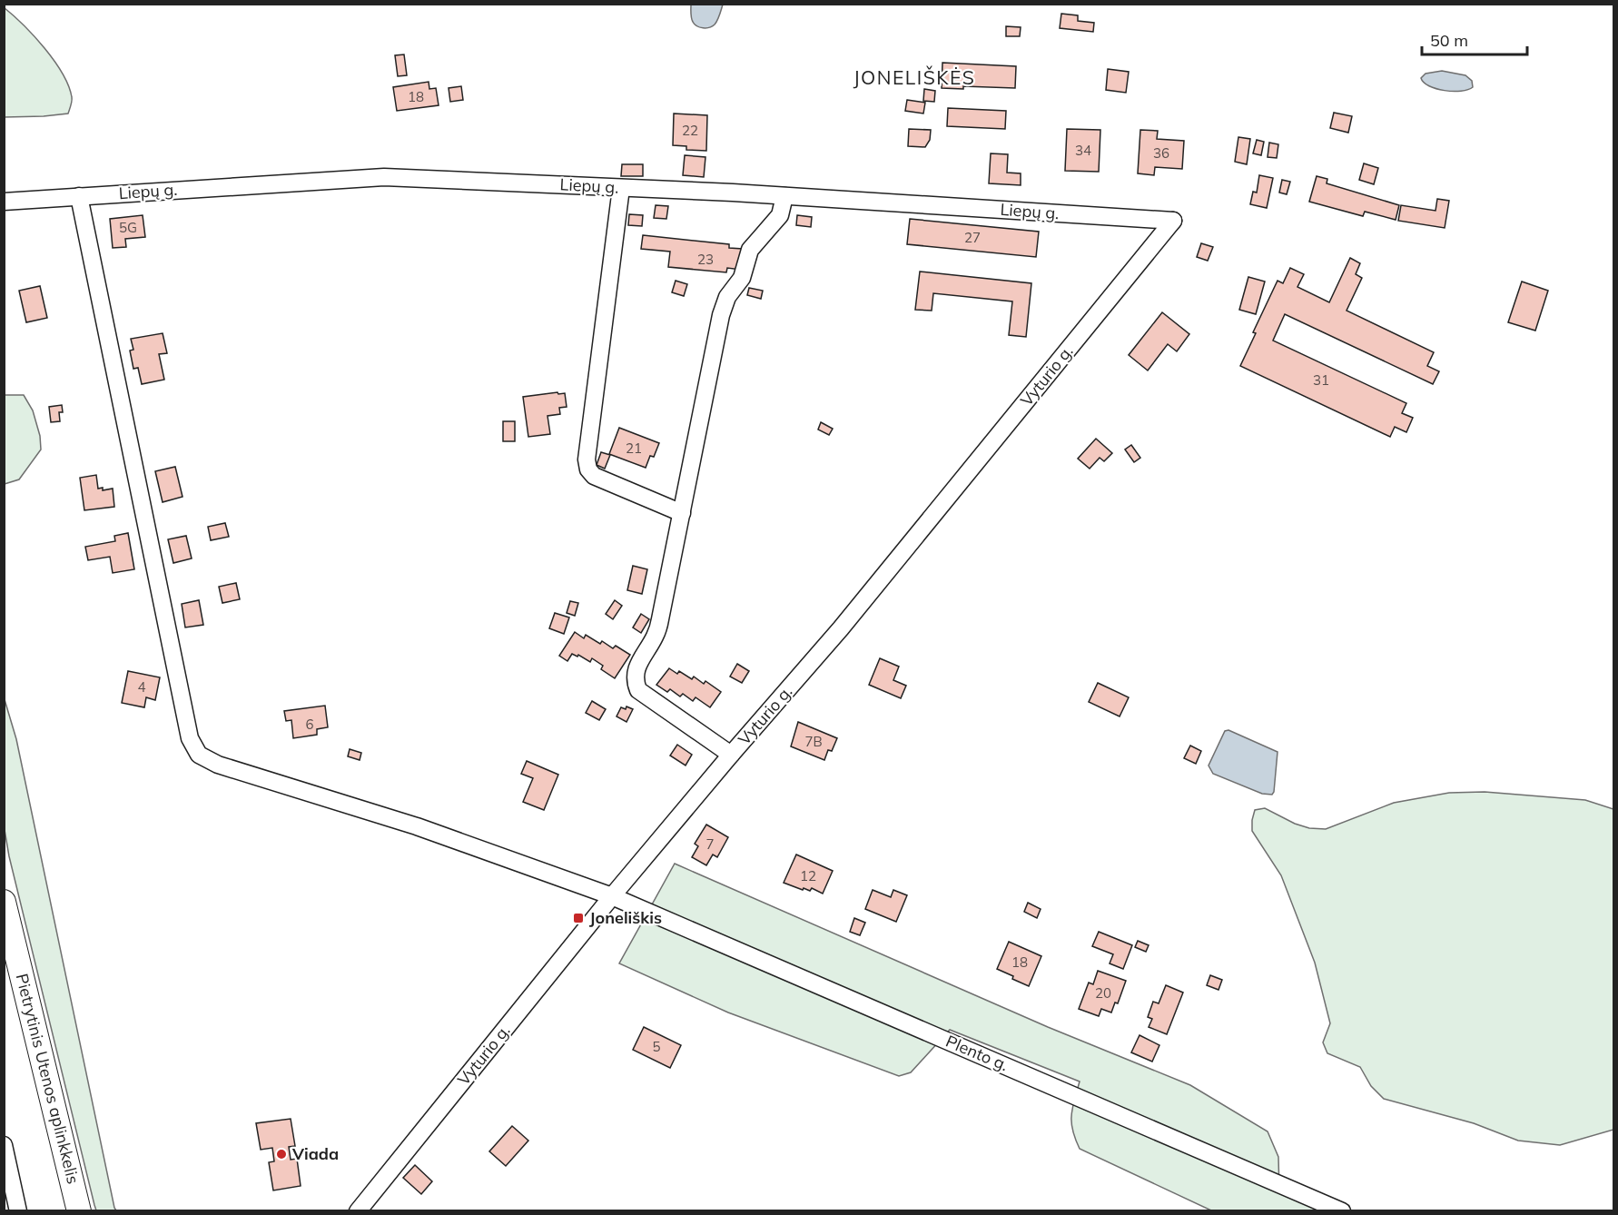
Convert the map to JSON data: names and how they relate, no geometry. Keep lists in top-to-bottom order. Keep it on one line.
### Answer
{"streets":{"highway":["Pietrytinis Utenos aplinkkelis"],"street":["Liepų g.","Vyturio g.","Plento g."]},"crossings":[["Liepų g.","Vyturio g."],["Liepų g.","Plento g."],["Vyturio g.","Plento g."]],"districts":["JONELIŠKĖS"],"places":{"transit":["Joneliškis"],"other":["Viada"]},"house_numbers":["18","22","34","36","5G","27","23","31","21","4","6","7B","7","12","18","20","5"],"scale_bar":"50 m"}
